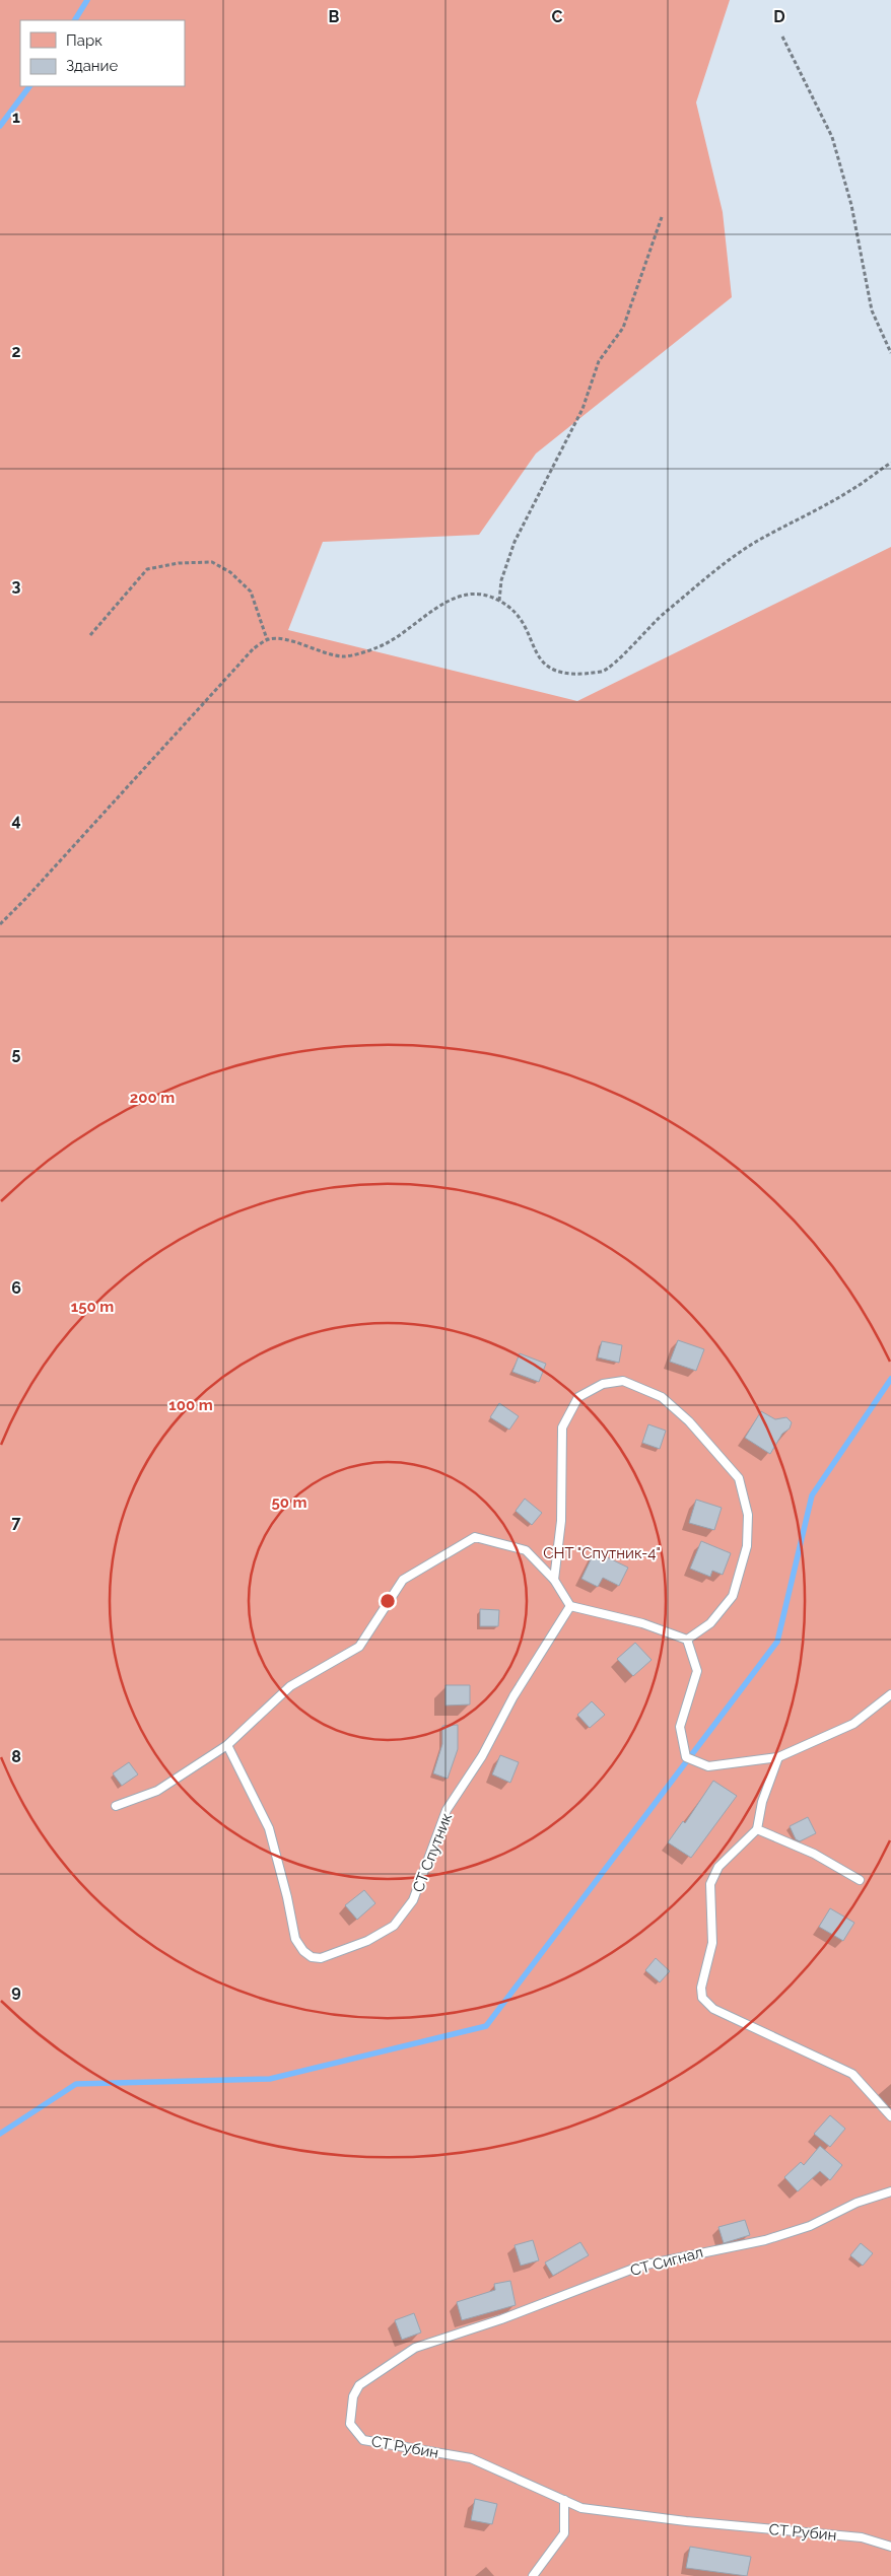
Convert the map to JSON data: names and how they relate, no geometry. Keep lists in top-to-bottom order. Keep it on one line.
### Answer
{"streets":{"lane":["СТ Спутник","СТ Сигнал","СТ Рубин"]},"crossings":[["СТ Сигнал","СТ Рубин"]],"parks":["СНТ \"Спутник-4\""],"legend":["Парк","Здание"],"grid":{"columns":["B","C","D"],"rows":["1","2","3","4","5","6","7","8","9"]},"rings":["200 m","150 m","100 m","50 m"]}
